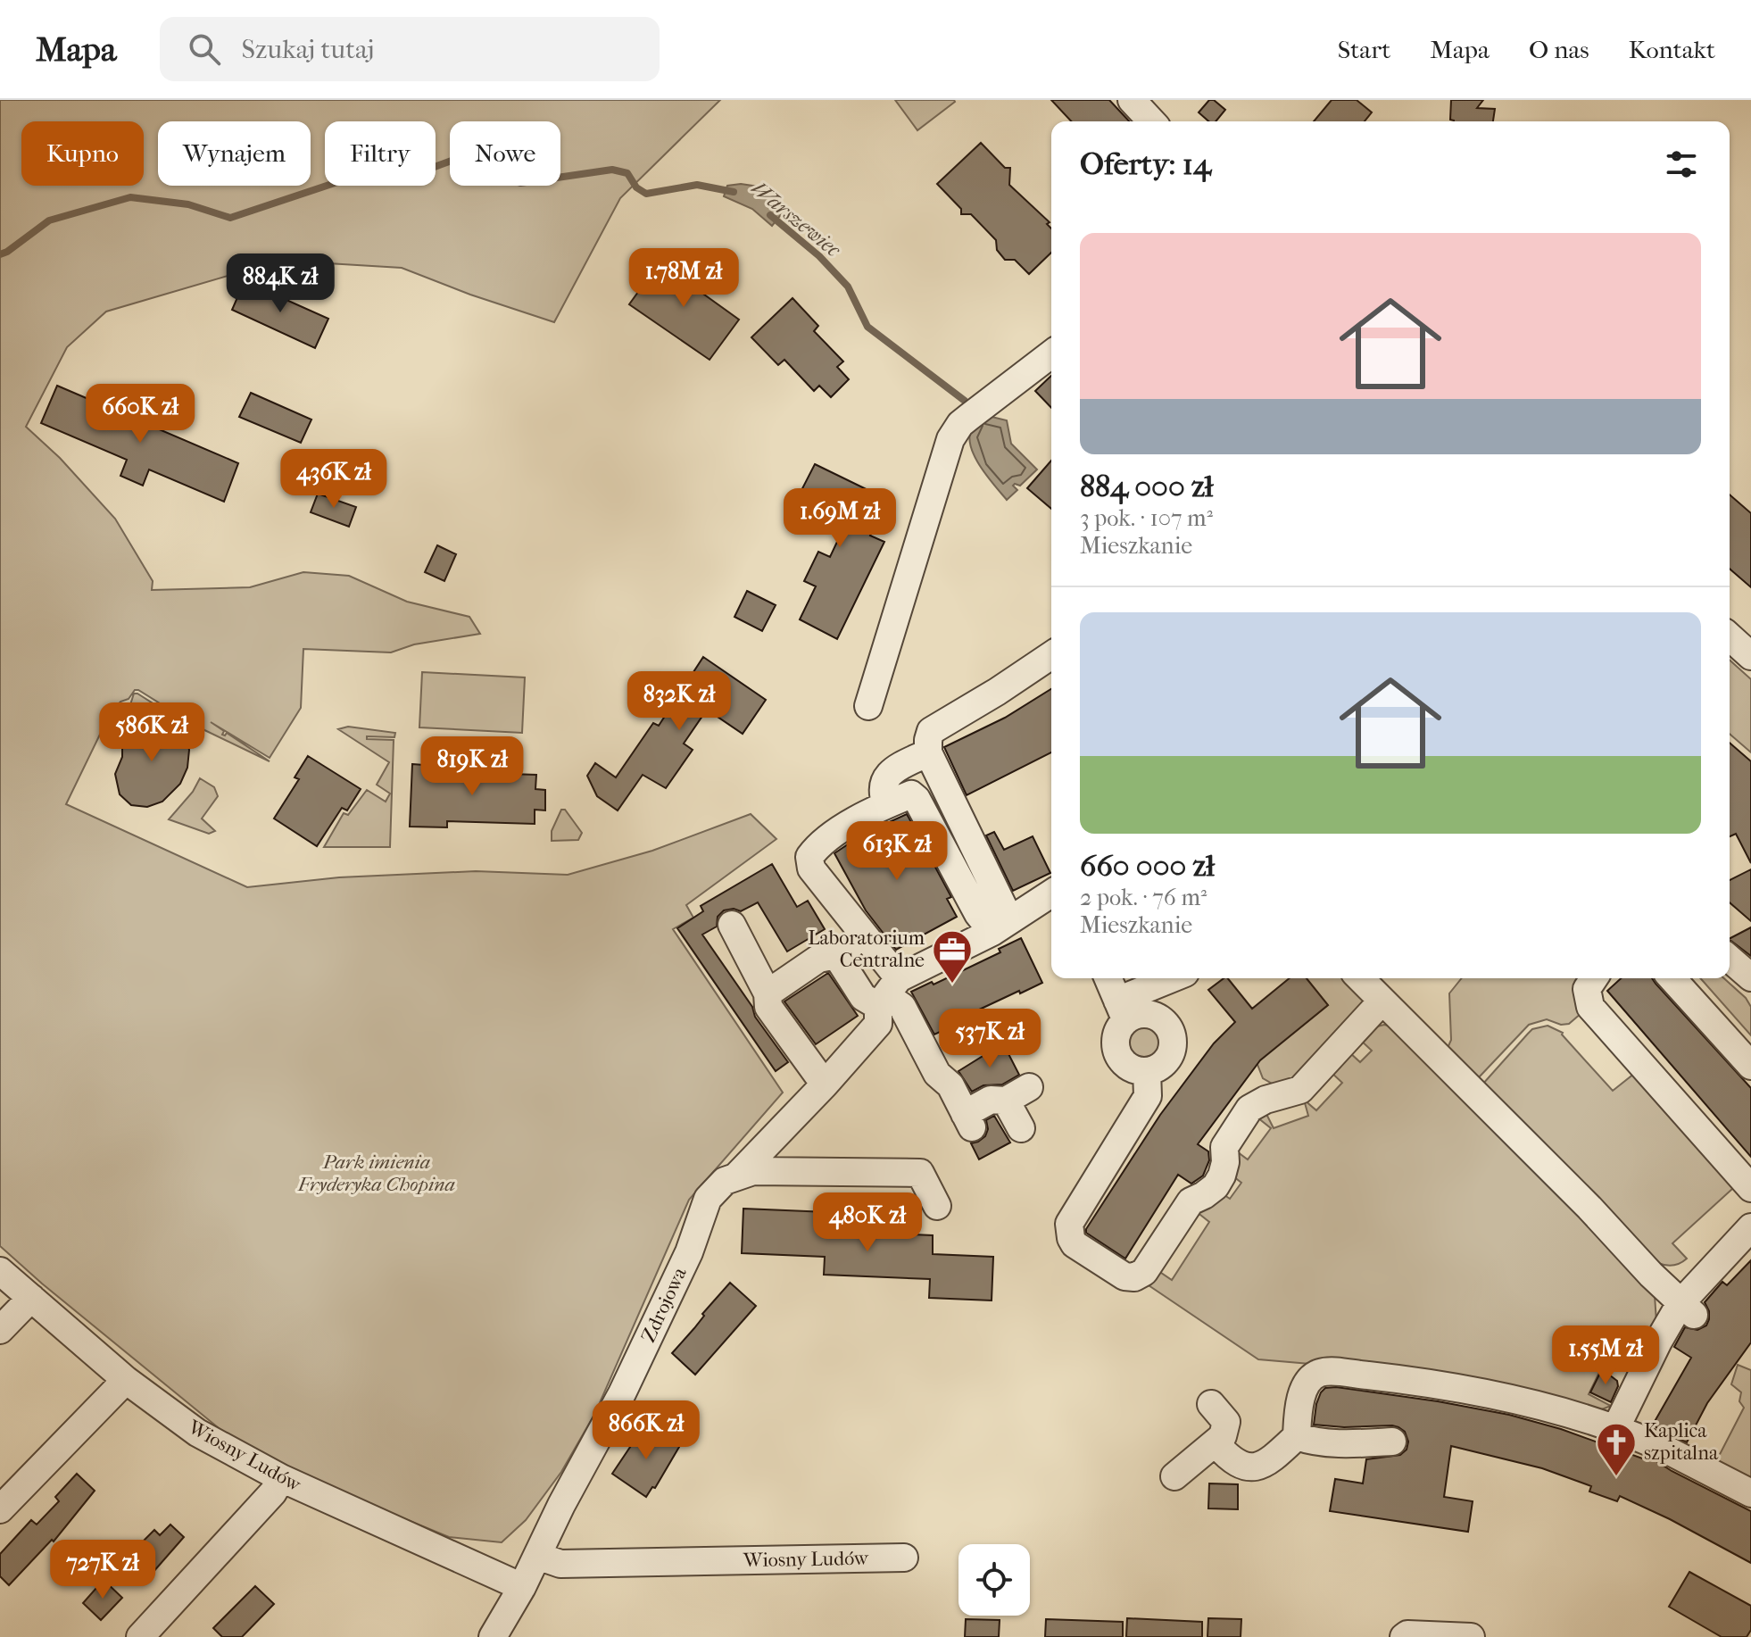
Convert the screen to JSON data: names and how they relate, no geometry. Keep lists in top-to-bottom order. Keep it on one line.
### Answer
{"streets":{"street":["Zdrojowa","Wiosny Ludów"]},"crossings":[["Zdrojowa","Wiosny Ludów"]],"water":["Warszewiec"],"parks":["Park imienia Fryderyka Chopina"],"places":{"office":["Laboratorium Centralne"],"church":["Kaplica szpitalna"]},"page":{"header":"Mapa","search":"Szukaj tutaj","nav":["Start","Mapa","O nas","Kontakt"],"chip":["Kupno","Wynajem","Filtry","Nowe"],"heading":"Oferty: 14","list":[{"name":"884 000 zł","note":"3 pok. · 107 m² · Mieszkanie"},{"name":"660 000 zł","note":"2 pok. · 76 m² · Mieszkanie"}],"price":["1.78M zł","884K zł","660K zł","436K zł","1.69M zł","832K zł","586K zł","819K zł","613K zł","537K zł","480K zł","1.55M zł","866K zł","727K zł"]}}
